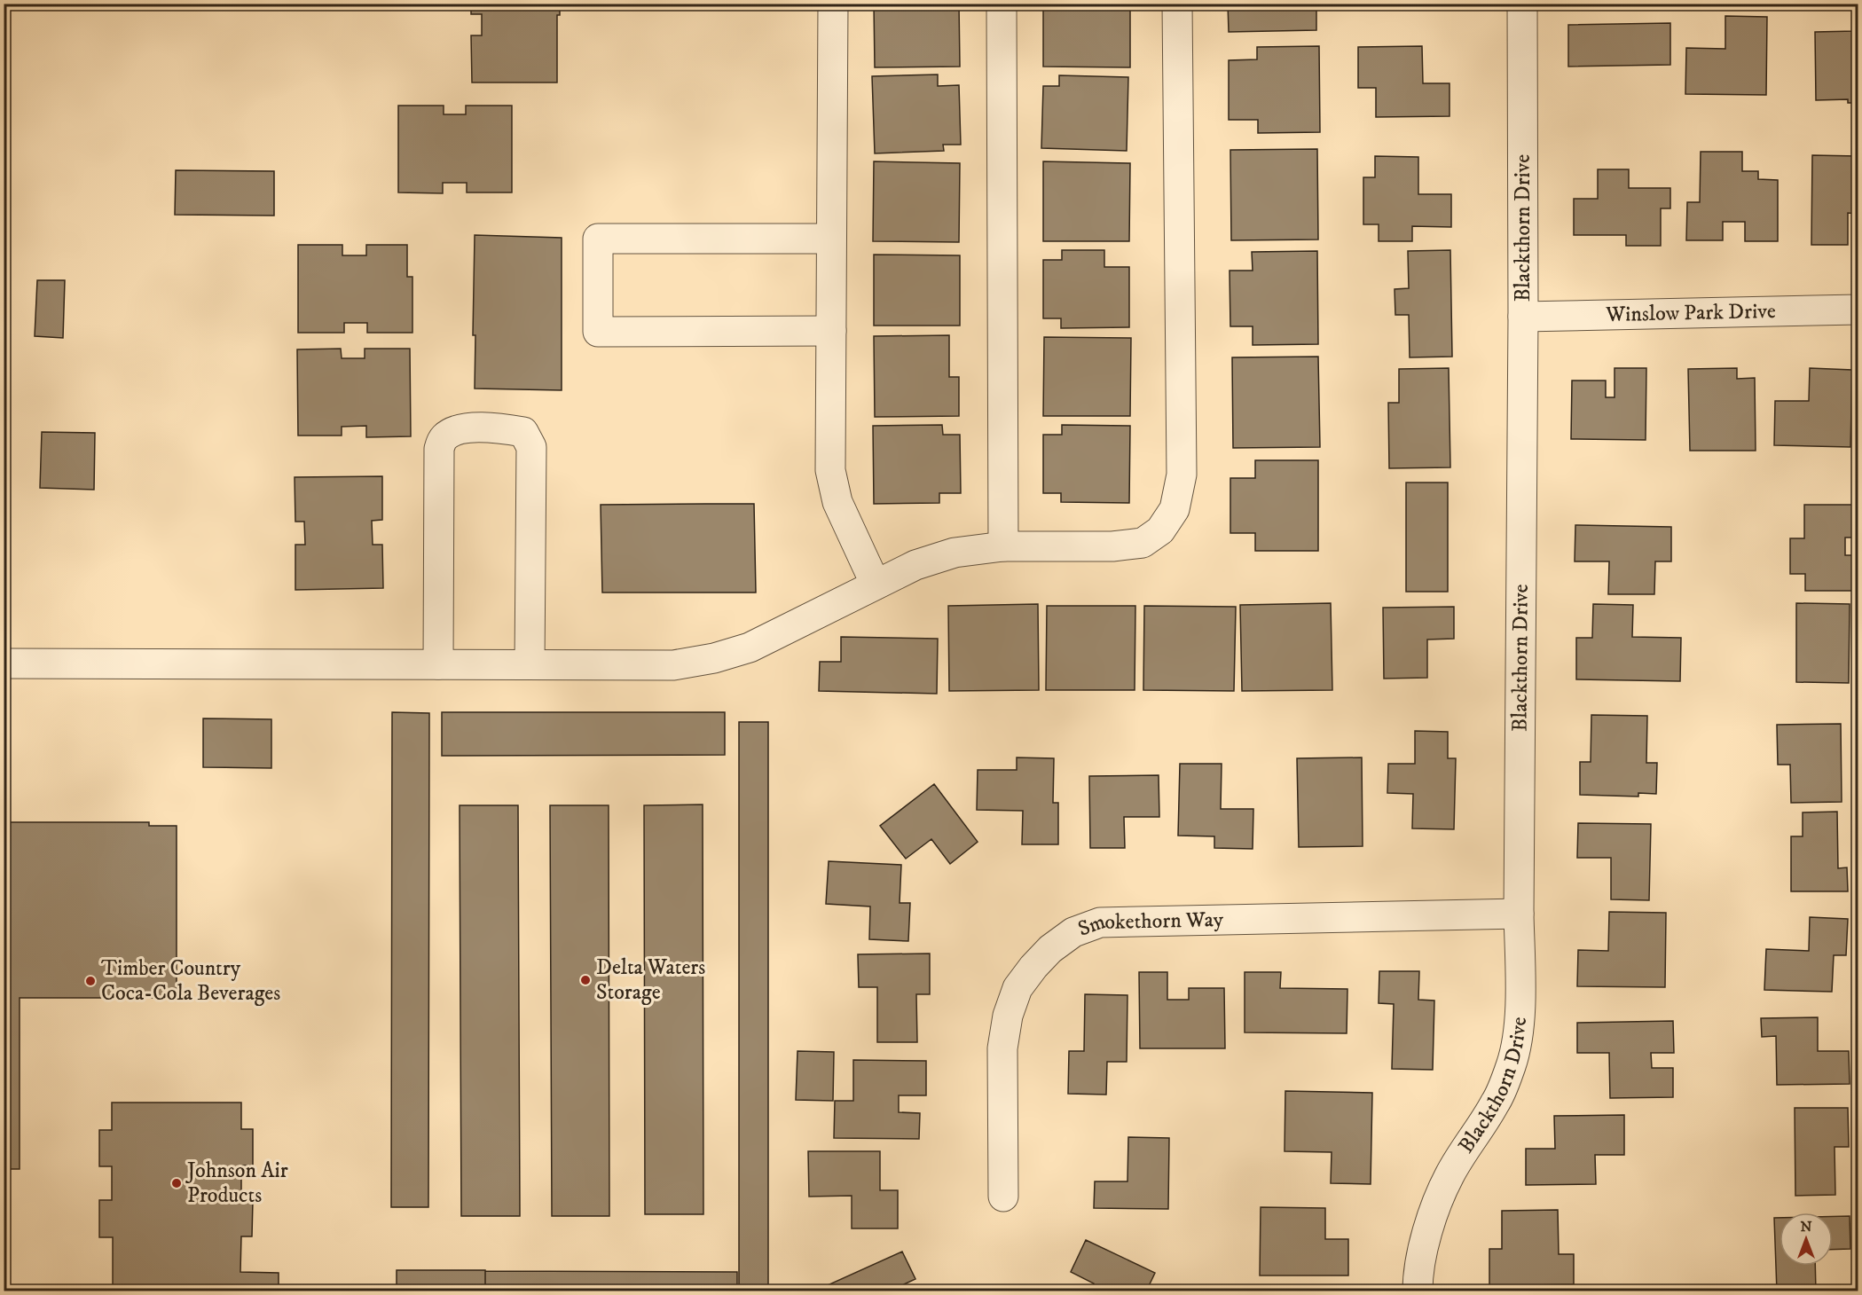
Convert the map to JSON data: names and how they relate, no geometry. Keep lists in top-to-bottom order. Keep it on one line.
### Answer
{"streets":{"street":["Blackthorn Drive","Winslow Park Drive","Smokethorn Way"]},"crossings":[["Blackthorn Drive","Winslow Park Drive"],["Blackthorn Drive","Smokethorn Way"]],"places":["Delta Waters Storage","Timber Country Coca-Cola Beverages","Johnson Air Products"],"north":"top"}
